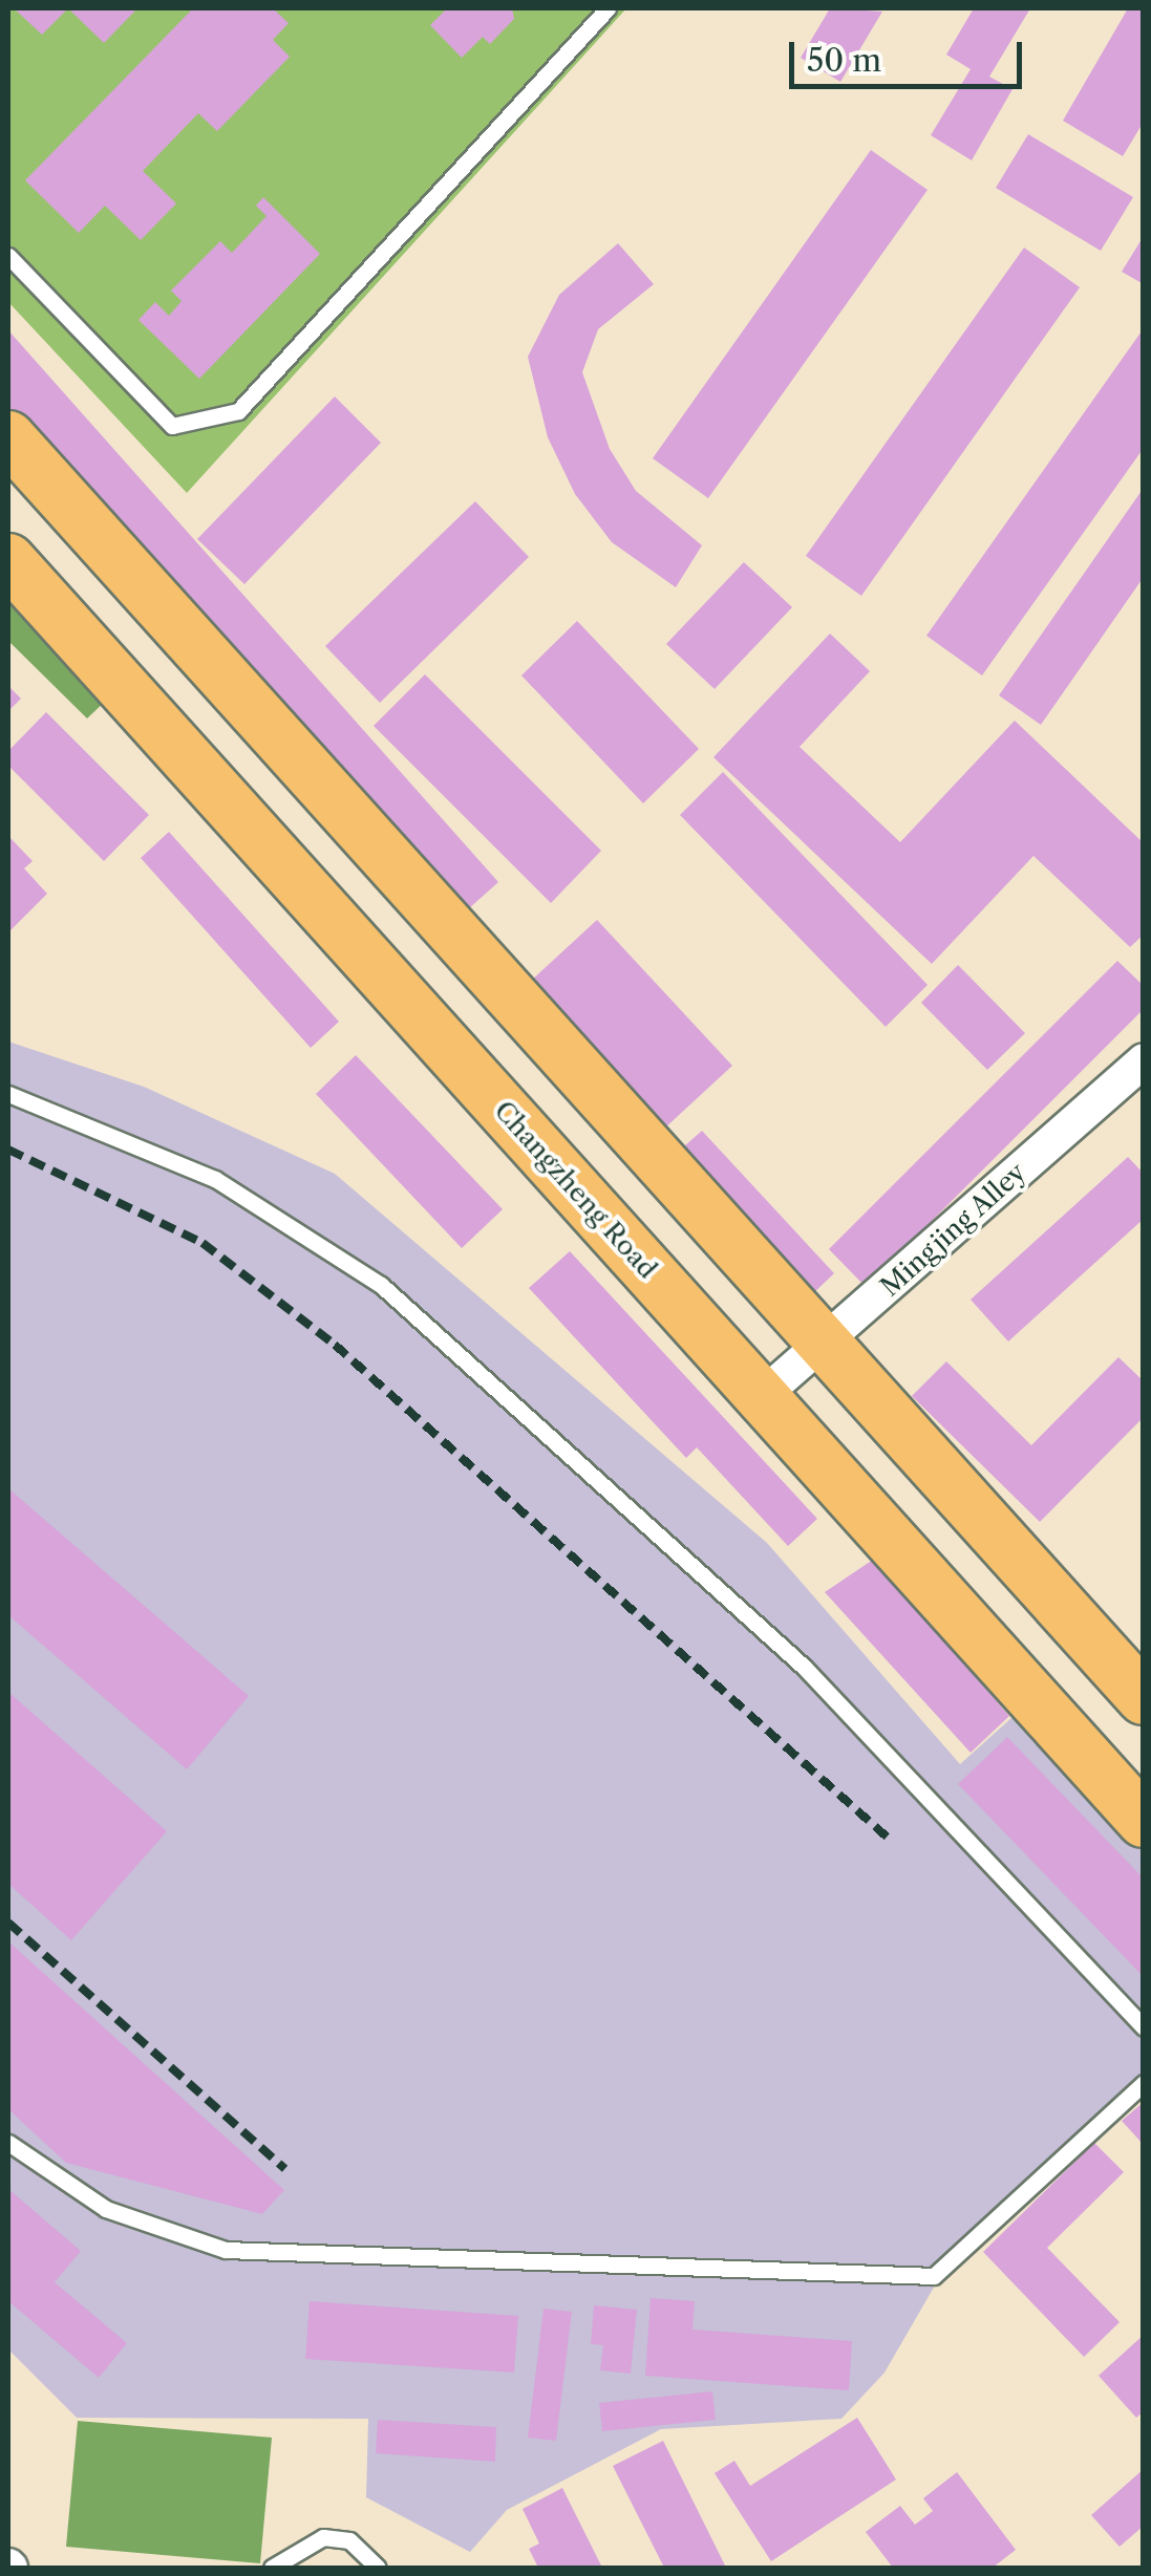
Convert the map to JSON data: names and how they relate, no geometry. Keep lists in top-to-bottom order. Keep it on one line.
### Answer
{"streets":{"main road":["Changzheng Road"],"street":["Mingjing Alley"]},"crossings":[["Changzheng Road","Mingjing Alley"]],"scale_bar":"50 m"}
